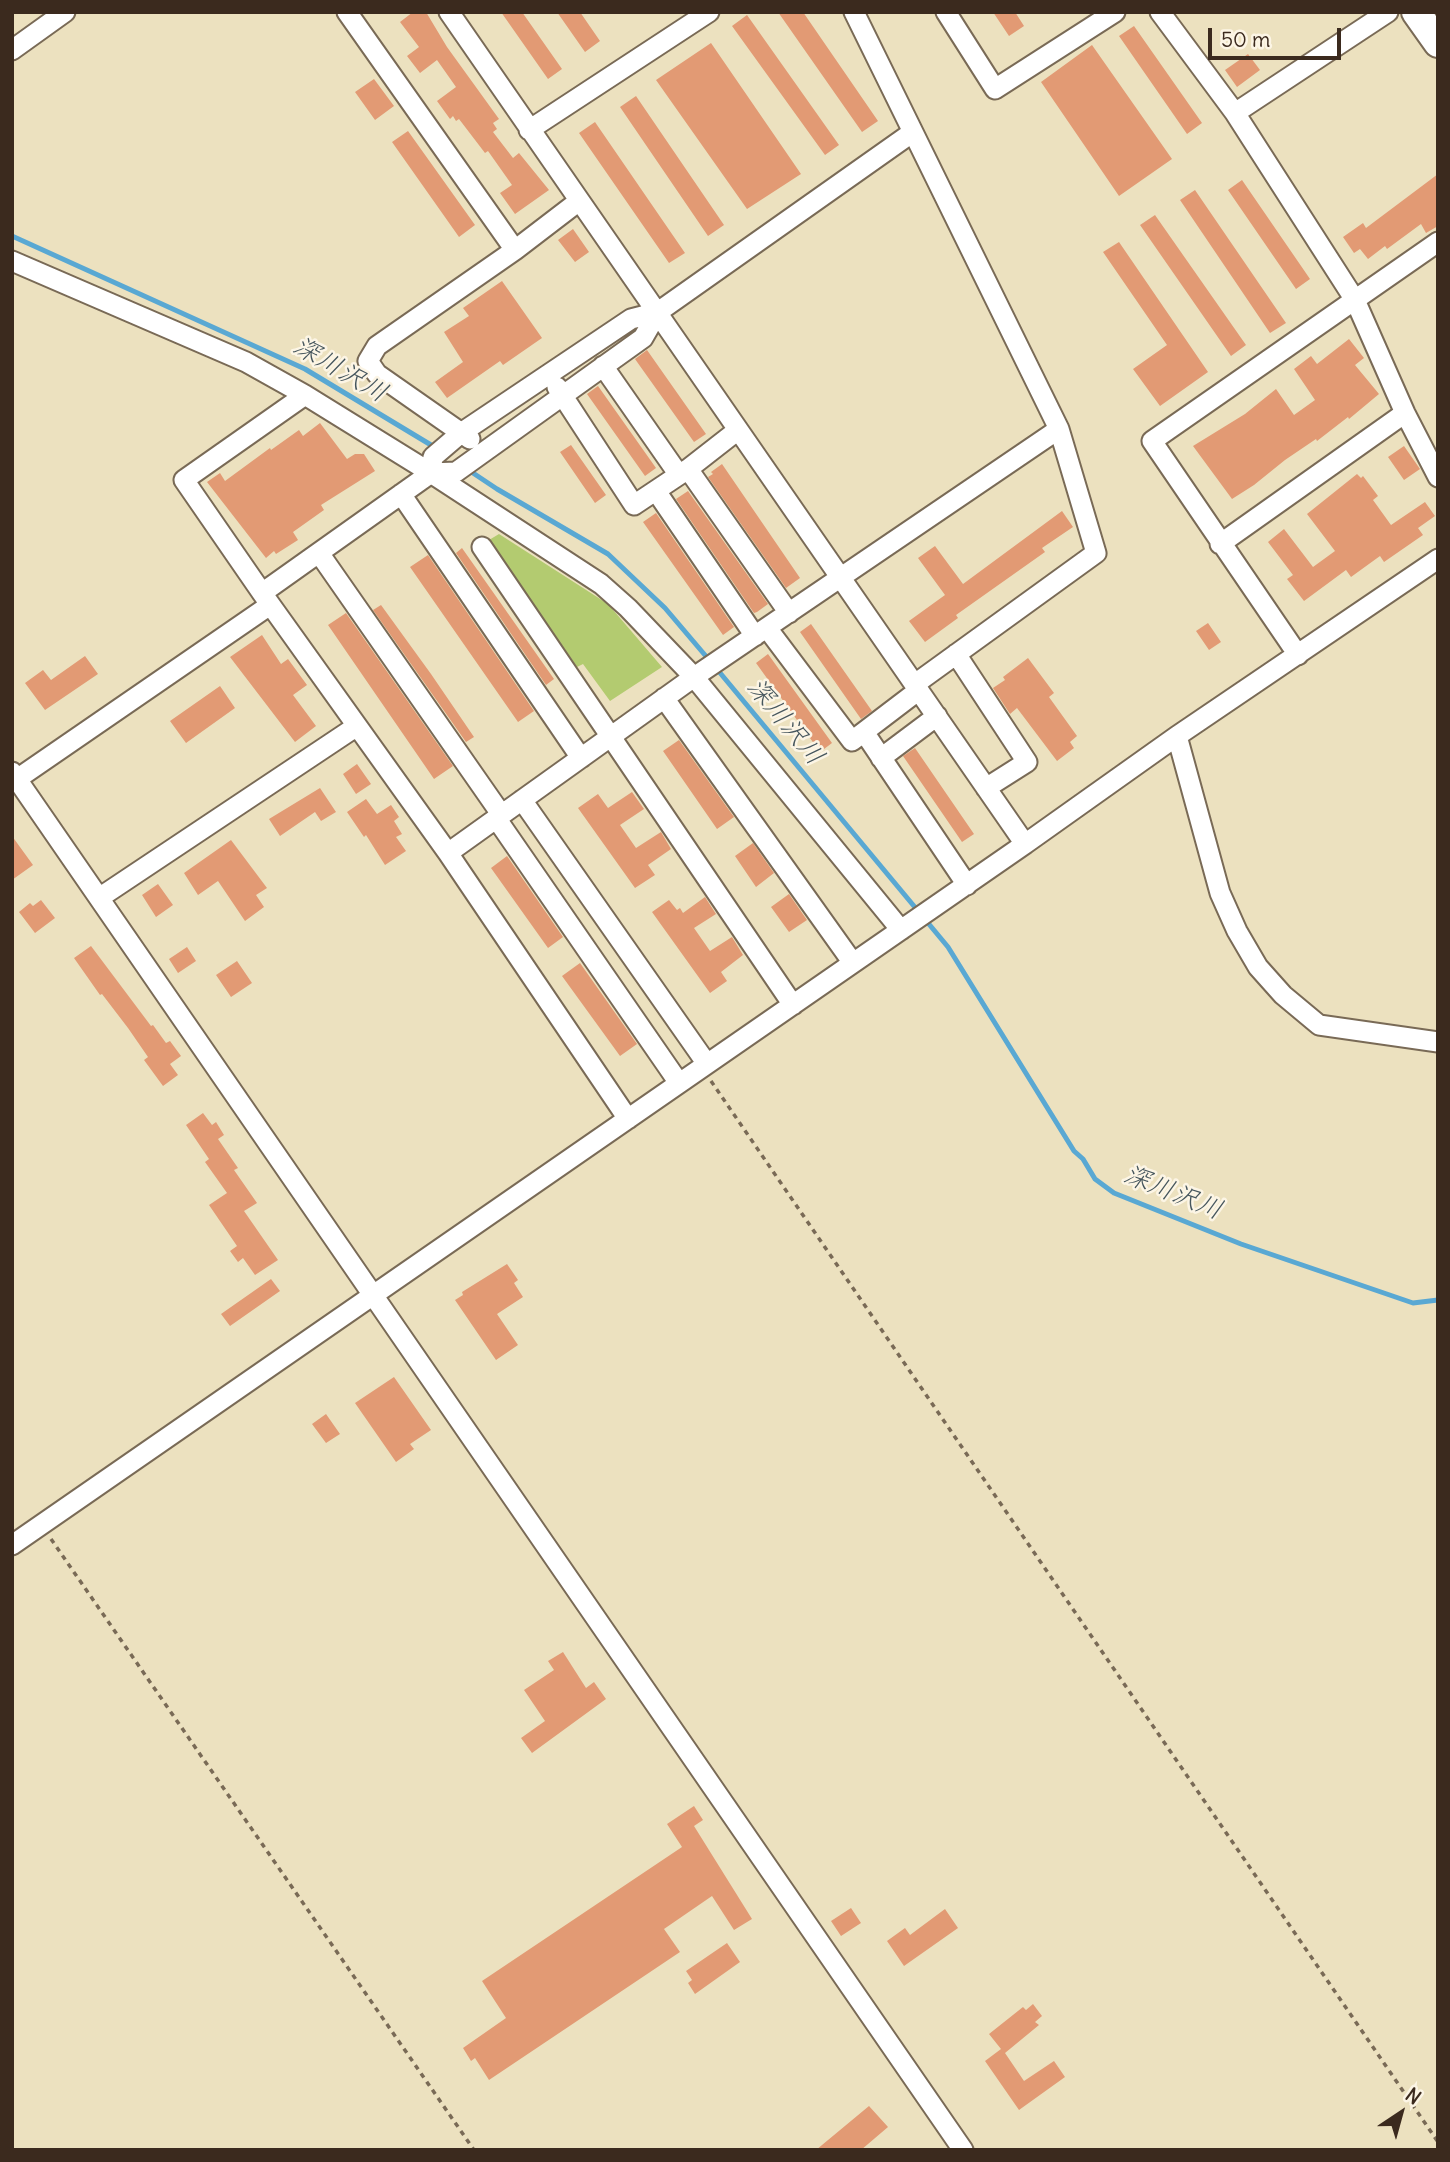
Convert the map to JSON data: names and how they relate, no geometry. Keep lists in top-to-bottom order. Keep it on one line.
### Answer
{"water":["深川沢川"],"scale_bar":"50 m","north":"top right"}
